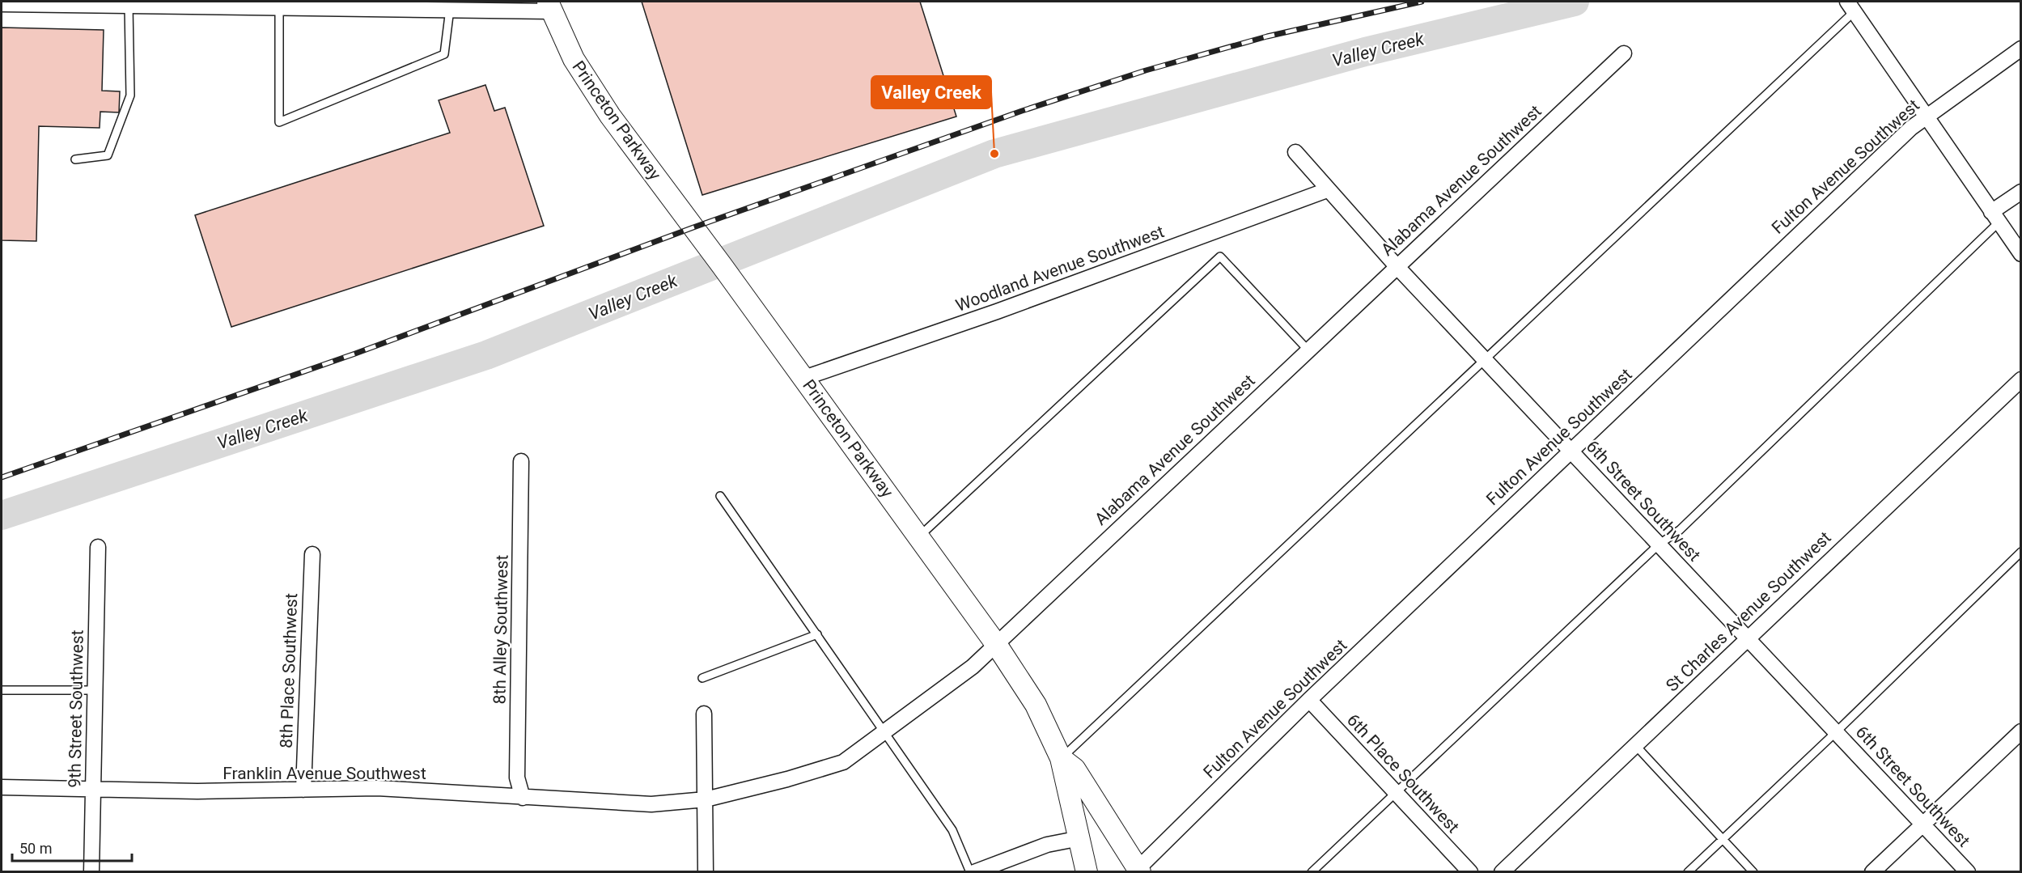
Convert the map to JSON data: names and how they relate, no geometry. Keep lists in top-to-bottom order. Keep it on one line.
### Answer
{"streets":{"main road":["Princeton Parkway"],"street":["Fulton Avenue Southwest","Alabama Avenue Southwest","Woodland Avenue Southwest","6th Street Southwest","St Charles Avenue Southwest","8th Alley Southwest","8th Place Southwest","9th Street Southwest","Franklin Avenue Southwest","6th Place Southwest"]},"crossings":[["Princeton Parkway","Fulton Avenue Southwest"],["Princeton Parkway","Alabama Avenue Southwest"],["Princeton Parkway","Woodland Avenue Southwest"],["Fulton Avenue Southwest","6th Street Southwest"],["Fulton Avenue Southwest","6th Place Southwest"],["Alabama Avenue Southwest","6th Street Southwest"],["Alabama Avenue Southwest","Franklin Avenue Southwest"],["Woodland Avenue Southwest","6th Street Southwest"],["6th Street Southwest","St Charles Avenue Southwest"],["8th Alley Southwest","Franklin Avenue Southwest"],["8th Place Southwest","Franklin Avenue Southwest"],["9th Street Southwest","Franklin Avenue Southwest"]],"water":["Valley Creek"],"places":["Valley Creek"],"scale_bar":"50 m"}
